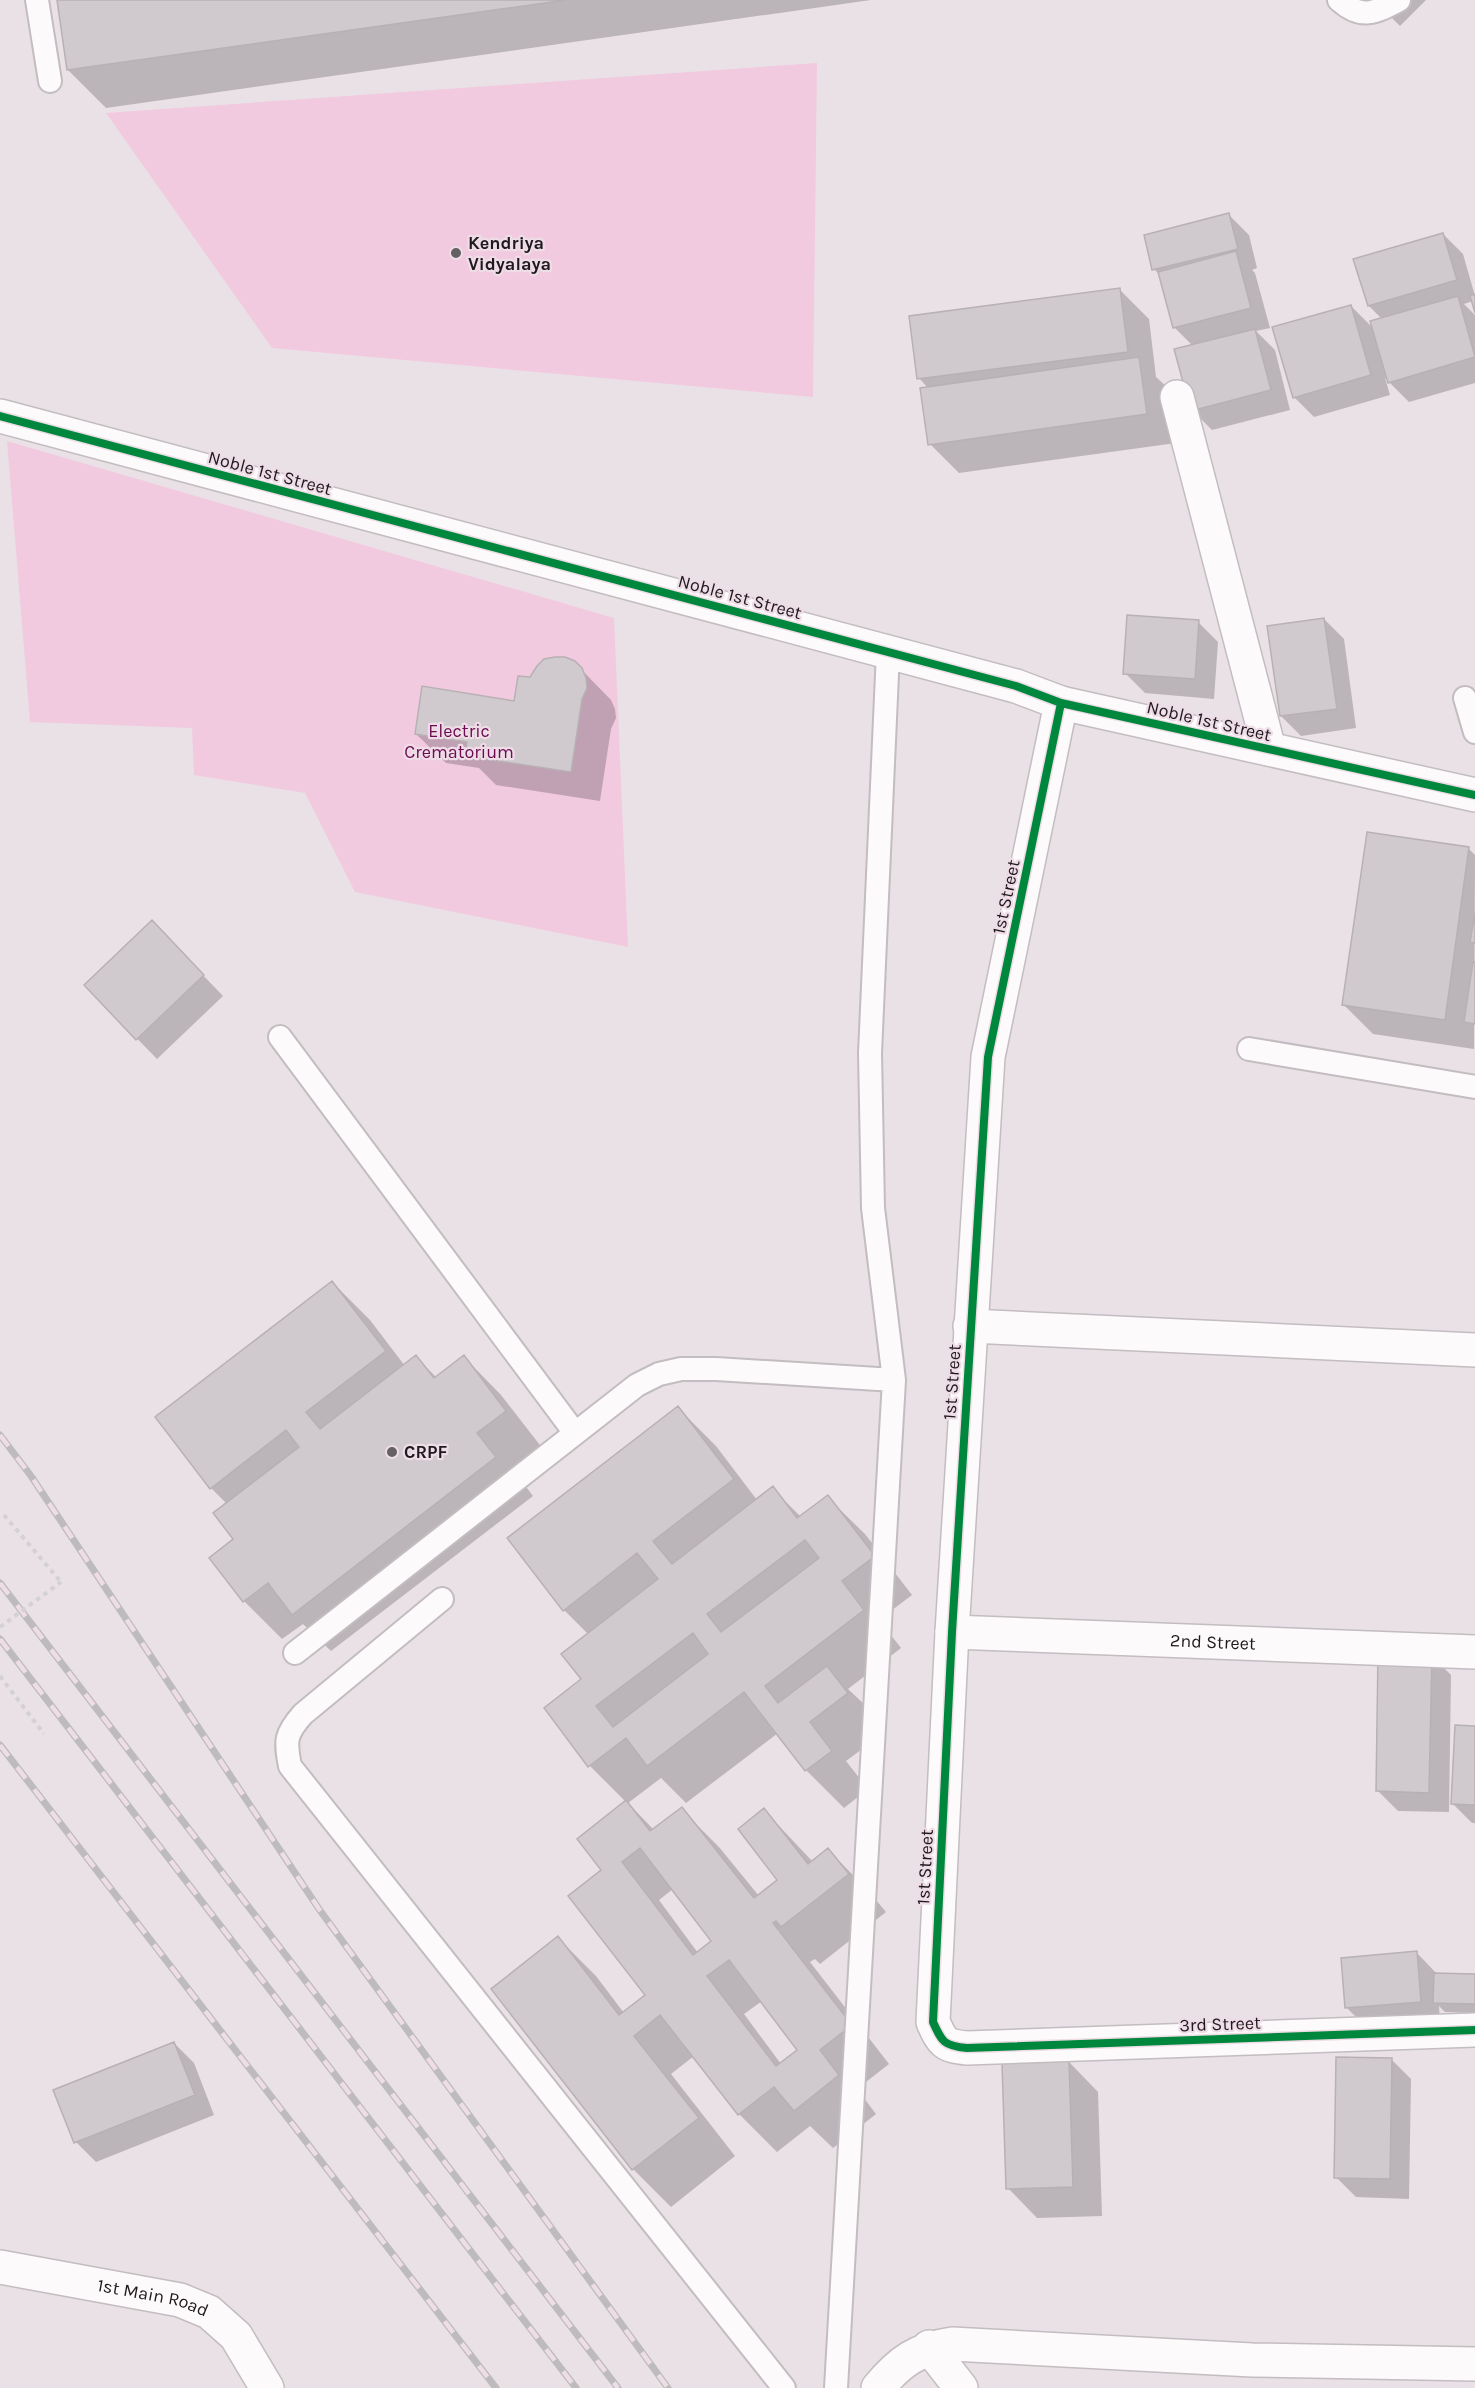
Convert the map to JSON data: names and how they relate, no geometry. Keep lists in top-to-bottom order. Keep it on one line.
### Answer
{"streets":{"street":["Noble 1st Street","1st Street","2nd Street","3rd Street","1st Main Road"]},"crossings":[["Noble 1st Street","1st Street"],["1st Street","2nd Street"],["1st Street","3rd Street"]],"parks":["Electric Crematorium"],"places":["Kendriya Vidyalaya","CRPF"]}
